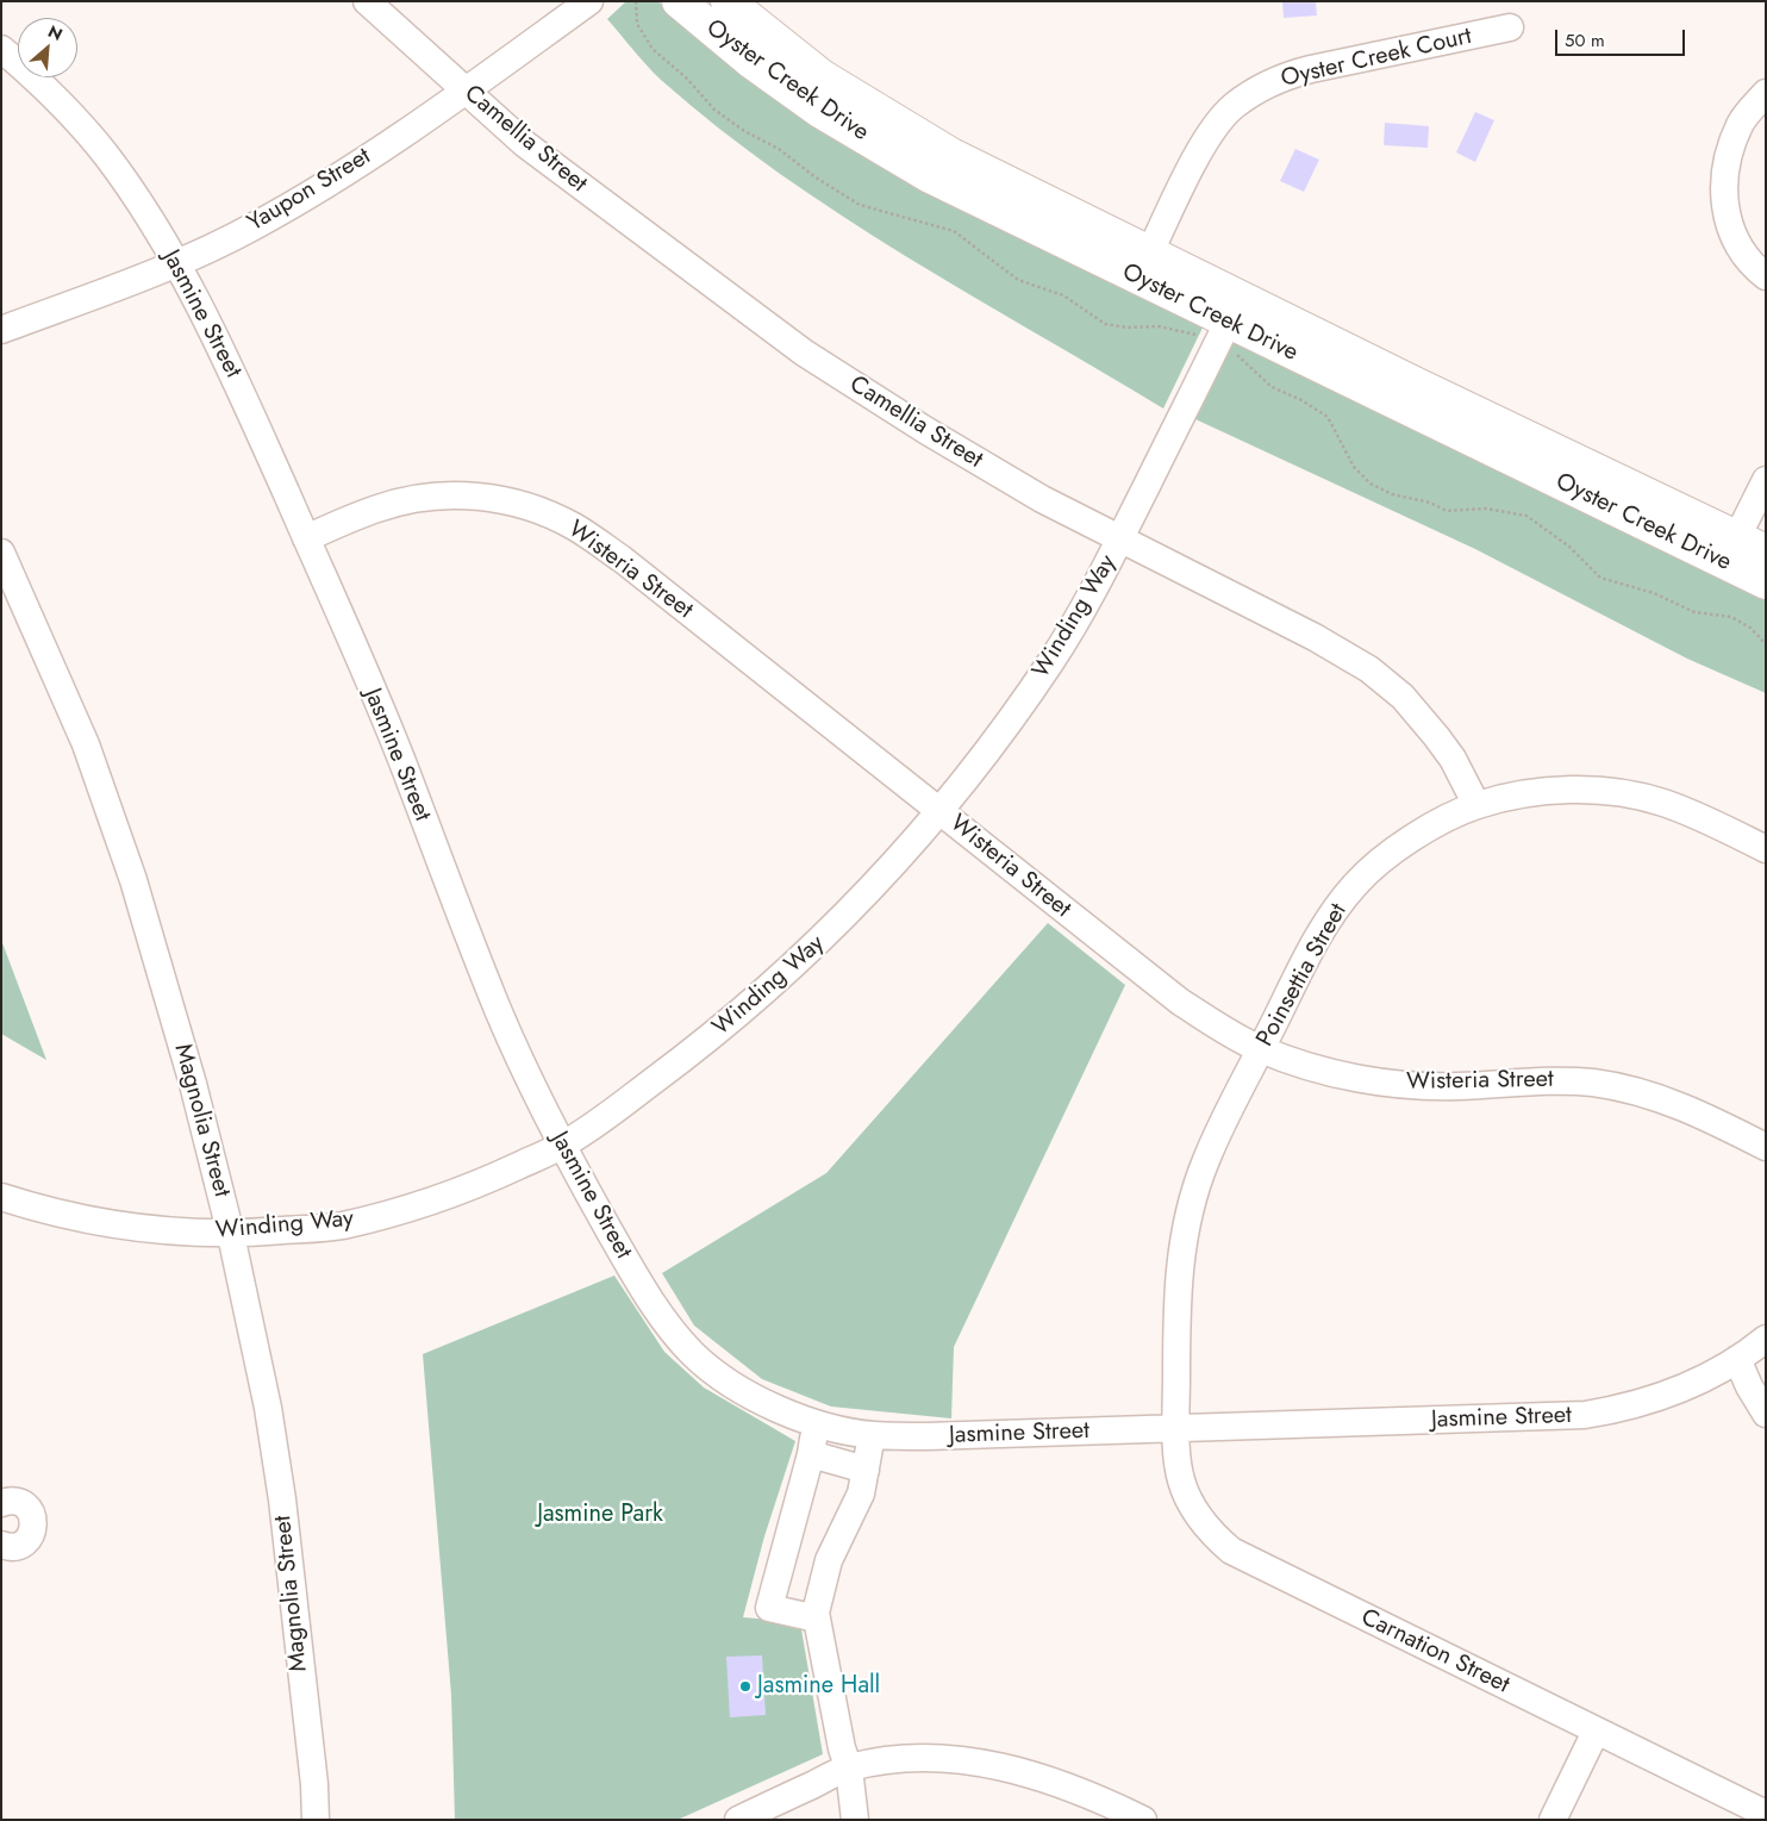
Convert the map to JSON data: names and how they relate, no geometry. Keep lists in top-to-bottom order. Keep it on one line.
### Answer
{"streets":{"main road":["Oyster Creek Drive"],"street":["Oyster Creek Court","Camellia Street","Yaupon Street","Jasmine Street","Wisteria Street","Winding Way","Poinsettia Street","Magnolia Street","Carnation Street"]},"crossings":[["Oyster Creek Court","Oyster Creek Drive"],["Oyster Creek Drive","Winding Way"],["Camellia Street","Yaupon Street"],["Camellia Street","Winding Way"],["Camellia Street","Poinsettia Street"],["Yaupon Street","Jasmine Street"],["Jasmine Street","Wisteria Street"],["Jasmine Street","Winding Way"],["Jasmine Street","Poinsettia Street"],["Jasmine Street","Carnation Street"],["Wisteria Street","Winding Way"],["Wisteria Street","Poinsettia Street"],["Winding Way","Magnolia Street"],["Poinsettia Street","Carnation Street"]],"parks":["Jasmine Park"],"places":["Jasmine Hall"],"scale_bar":"50 m","north":"top right"}
